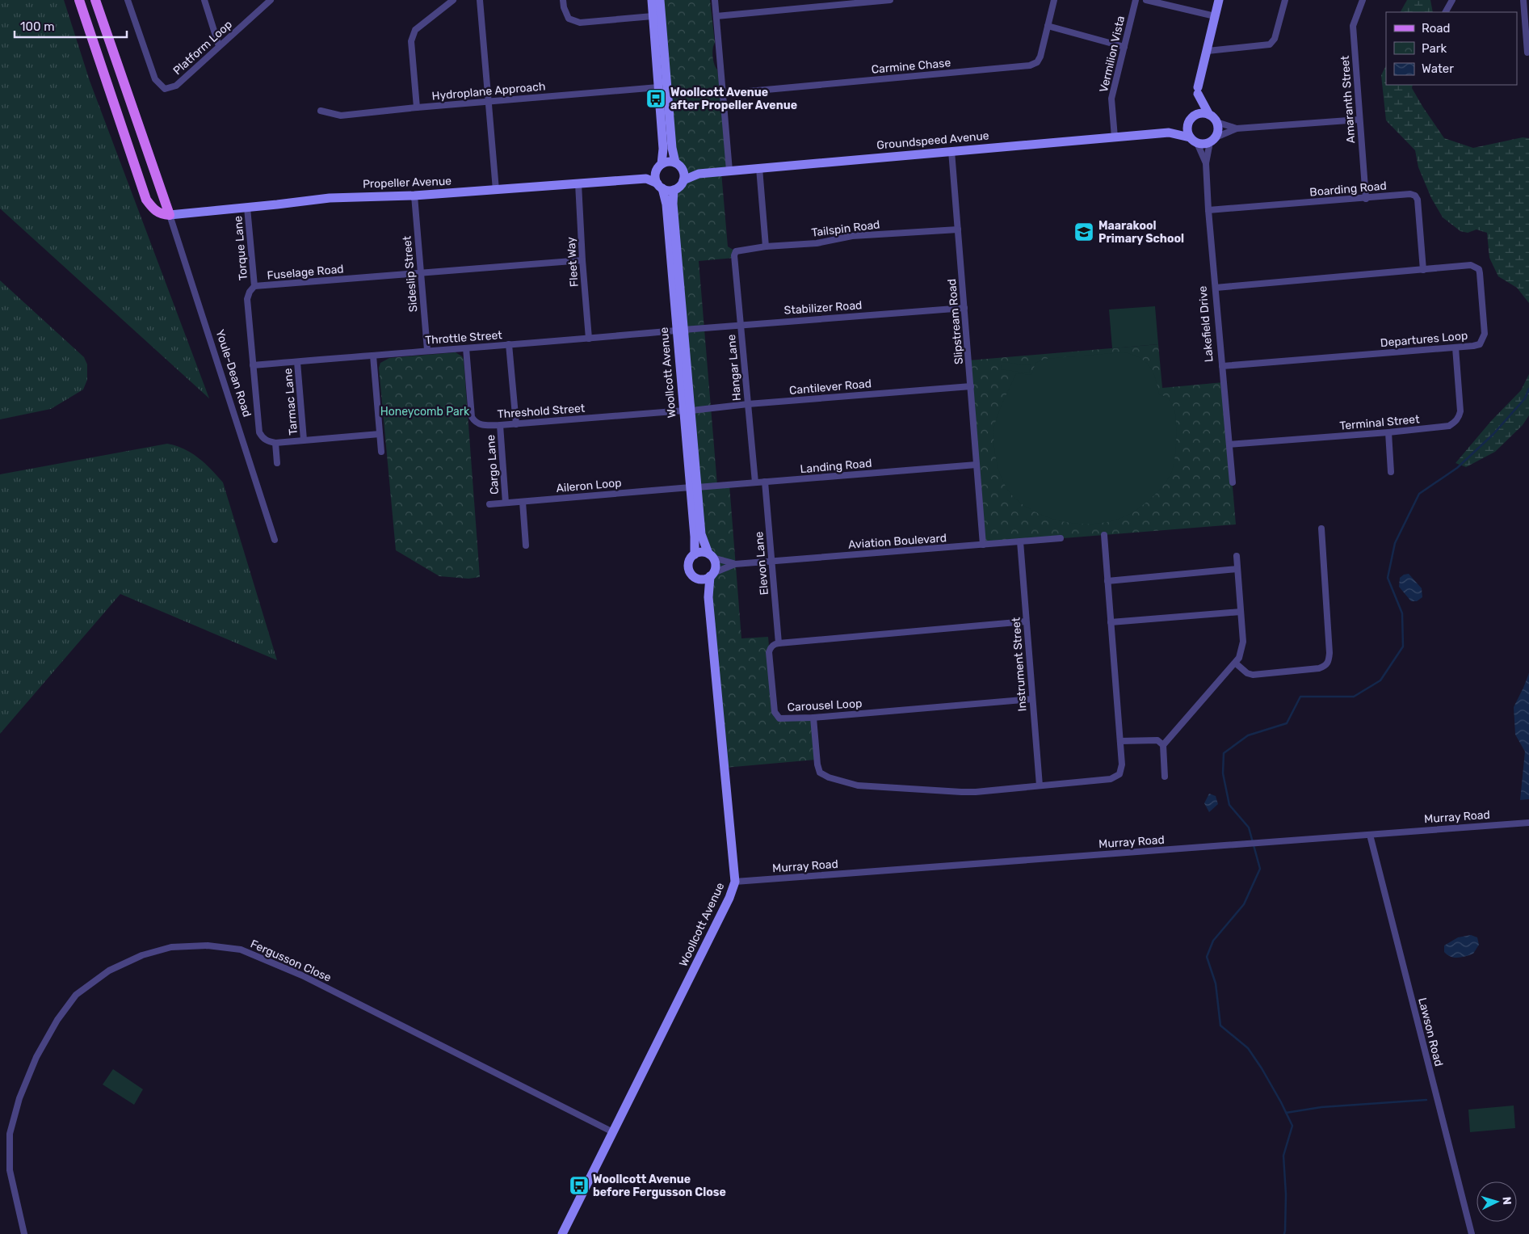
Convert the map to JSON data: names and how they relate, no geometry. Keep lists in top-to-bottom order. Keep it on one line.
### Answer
{"streets":{"main road":["Youle-Dean Road"],"street":["Platform Loop","Vermilion Vista","Carmine Chase","Hydroplane Approach","Amaranth Street","Groundspeed Avenue","Propeller Avenue","Boarding Road","Tailspin Road","Torque Lane","Fleet Way","Fuselage Road","Sideslip Street","Stabilizer Road","Slipstream Road","Lakefield Drive","Throttle Street","Departures Loop","Hangar Lane","Woollcott Avenue","Cantilever Road","Tarmac Lane","Threshold Street","Terminal Street","Cargo Lane","Landing Road","Aileron Loop","Aviation Boulevard","Elevon Lane","Instrument Street","Carousel Loop","Murray Road","Fergusson Close","Lawson Road"]},"crossings":[["Vermilion Vista","Groundspeed Avenue"],["Hydroplane Approach","Woollcott Avenue"],["Amaranth Street","Boarding Road"],["Groundspeed Avenue","Propeller Avenue"],["Groundspeed Avenue","Slipstream Road"],["Groundspeed Avenue","Lakefield Drive"],["Groundspeed Avenue","Woollcott Avenue"],["Propeller Avenue","Torque Lane"],["Propeller Avenue","Fleet Way"],["Propeller Avenue","Sideslip Street"],["Propeller Avenue","Woollcott Avenue"],["Propeller Avenue","Youle-Dean Road"],["Boarding Road","Lakefield Drive"],["Boarding Road","Departures Loop"],["Tailspin Road","Slipstream Road"],["Tailspin Road","Hangar Lane"],["Torque Lane","Fuselage Road"],["Fleet Way","Fuselage Road"],["Fleet Way","Throttle Street"],["Fuselage Road","Sideslip Street"],["Fuselage Road","Throttle Street"],["Sideslip Street","Throttle Street"],["Stabilizer Road","Slipstream Road"],["Stabilizer Road","Throttle Street"],["Stabilizer Road","Hangar Lane"],["Stabilizer Road","Woollcott Avenue"],["Slipstream Road","Cantilever Road"],["Slipstream Road","Landing Road"],["Slipstream Road","Aviation Boulevard"],["Lakefield Drive","Departures Loop"],["Lakefield Drive","Terminal Street"],["Throttle Street","Woollcott Avenue"],["Throttle Street","Tarmac Lane"],["Throttle Street","Threshold Street"],["Departures Loop","Terminal Street"],["Hangar Lane","Cantilever Road"],["Hangar Lane","Landing Road"],["Woollcott Avenue","Cantilever Road"],["Woollcott Avenue","Threshold Street"],["Woollcott Avenue","Landing Road"],["Woollcott Avenue","Aileron Loop"],["Woollcott Avenue","Aviation Boulevard"],["Woollcott Avenue","Murray Road"],["Woollcott Avenue","Fergusson Close"],["Cantilever Road","Threshold Street"],["Threshold Street","Cargo Lane"],["Cargo Lane","Aileron Loop"],["Landing Road","Aileron Loop"],["Landing Road","Elevon Lane"],["Aviation Boulevard","Elevon Lane"],["Aviation Boulevard","Instrument Street"],["Elevon Lane","Carousel Loop"],["Instrument Street","Carousel Loop"],["Murray Road","Lawson Road"]],"parks":["Honeycomb Park"],"places":{"bus stop":["Woollcott Avenue after Propeller Avenue","Woollcott Avenue before Fergusson Close"],"school or university":["Maarakool Primary School"]},"legend":["Road","Park","Water"],"scale_bar":"100 m","north":"right"}
